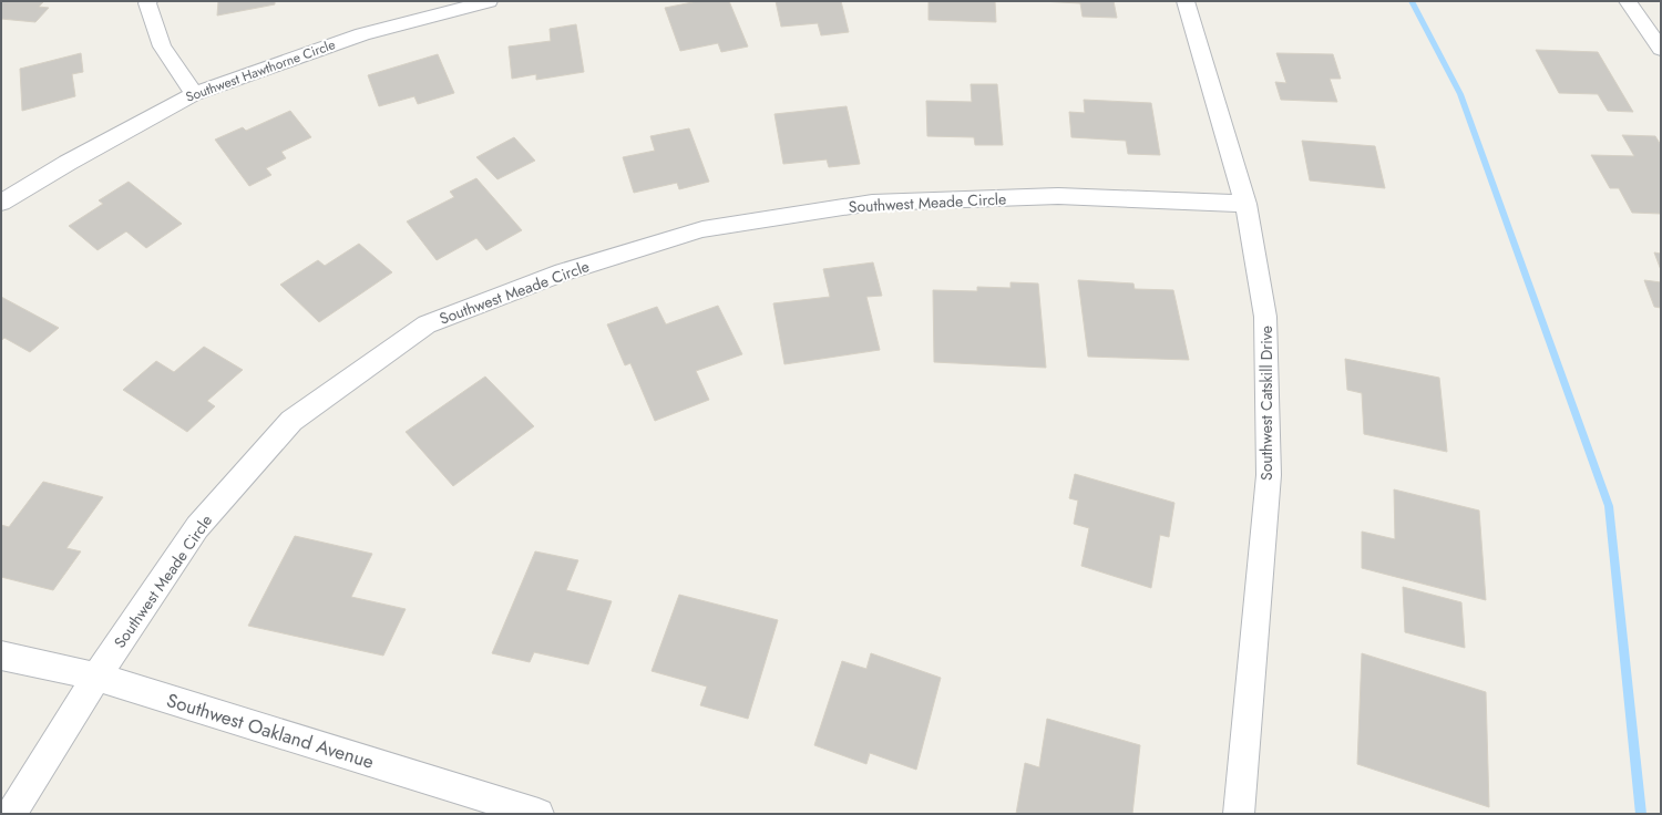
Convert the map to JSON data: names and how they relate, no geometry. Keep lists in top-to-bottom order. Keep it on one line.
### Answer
{"streets":{"street":["Southwest Hawthorne Circle","Southwest Meade Circle","Southwest Catskill Drive","Southwest Oakland Avenue"]},"crossings":[["Southwest Meade Circle","Southwest Catskill Drive"],["Southwest Meade Circle","Southwest Oakland Avenue"]]}
